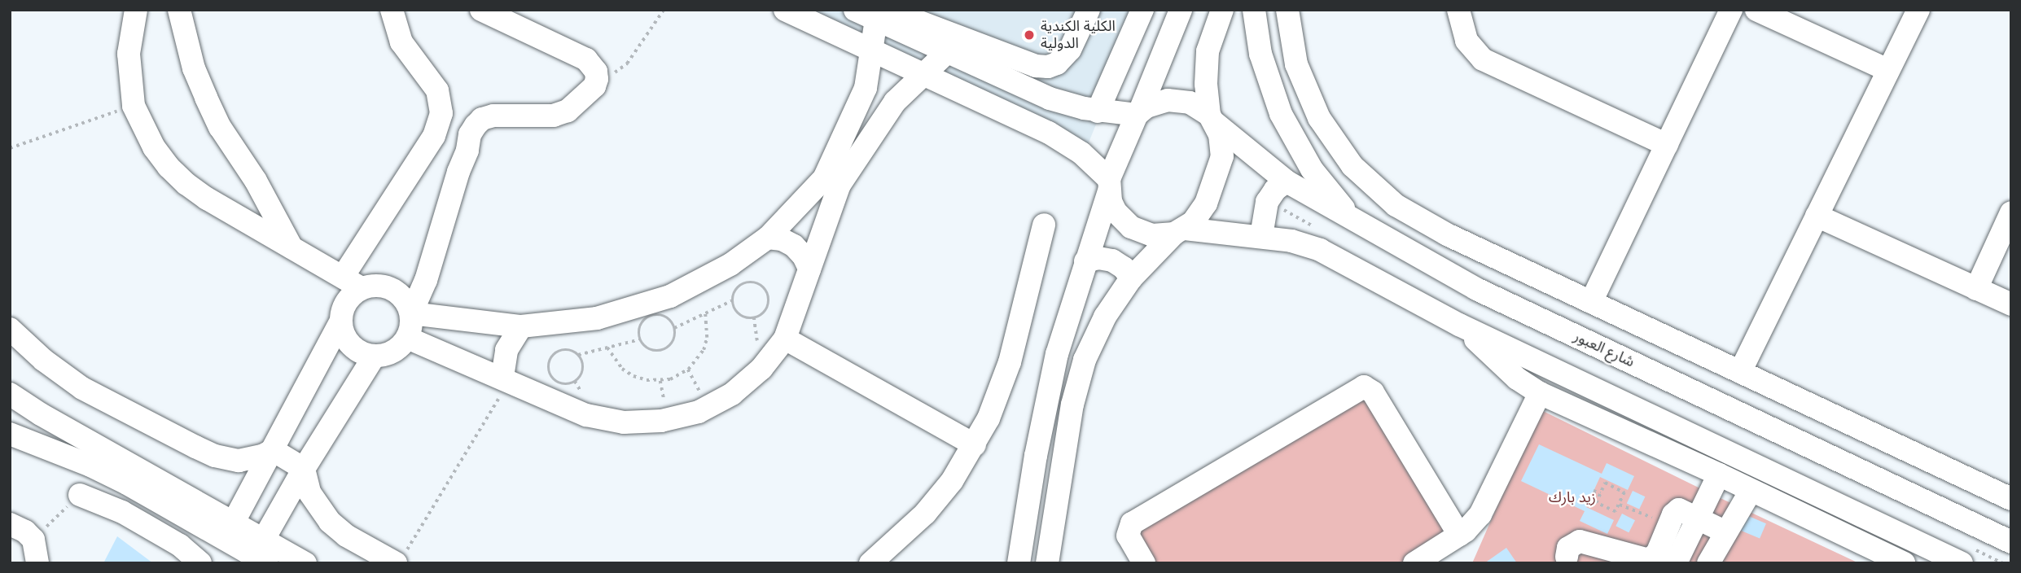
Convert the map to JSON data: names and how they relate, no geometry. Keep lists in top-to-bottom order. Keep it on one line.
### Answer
{"streets":{"street":["شارع العبور"]},"parks":["زيد بارك"],"places":["الكلية الكندية الدولية"]}
